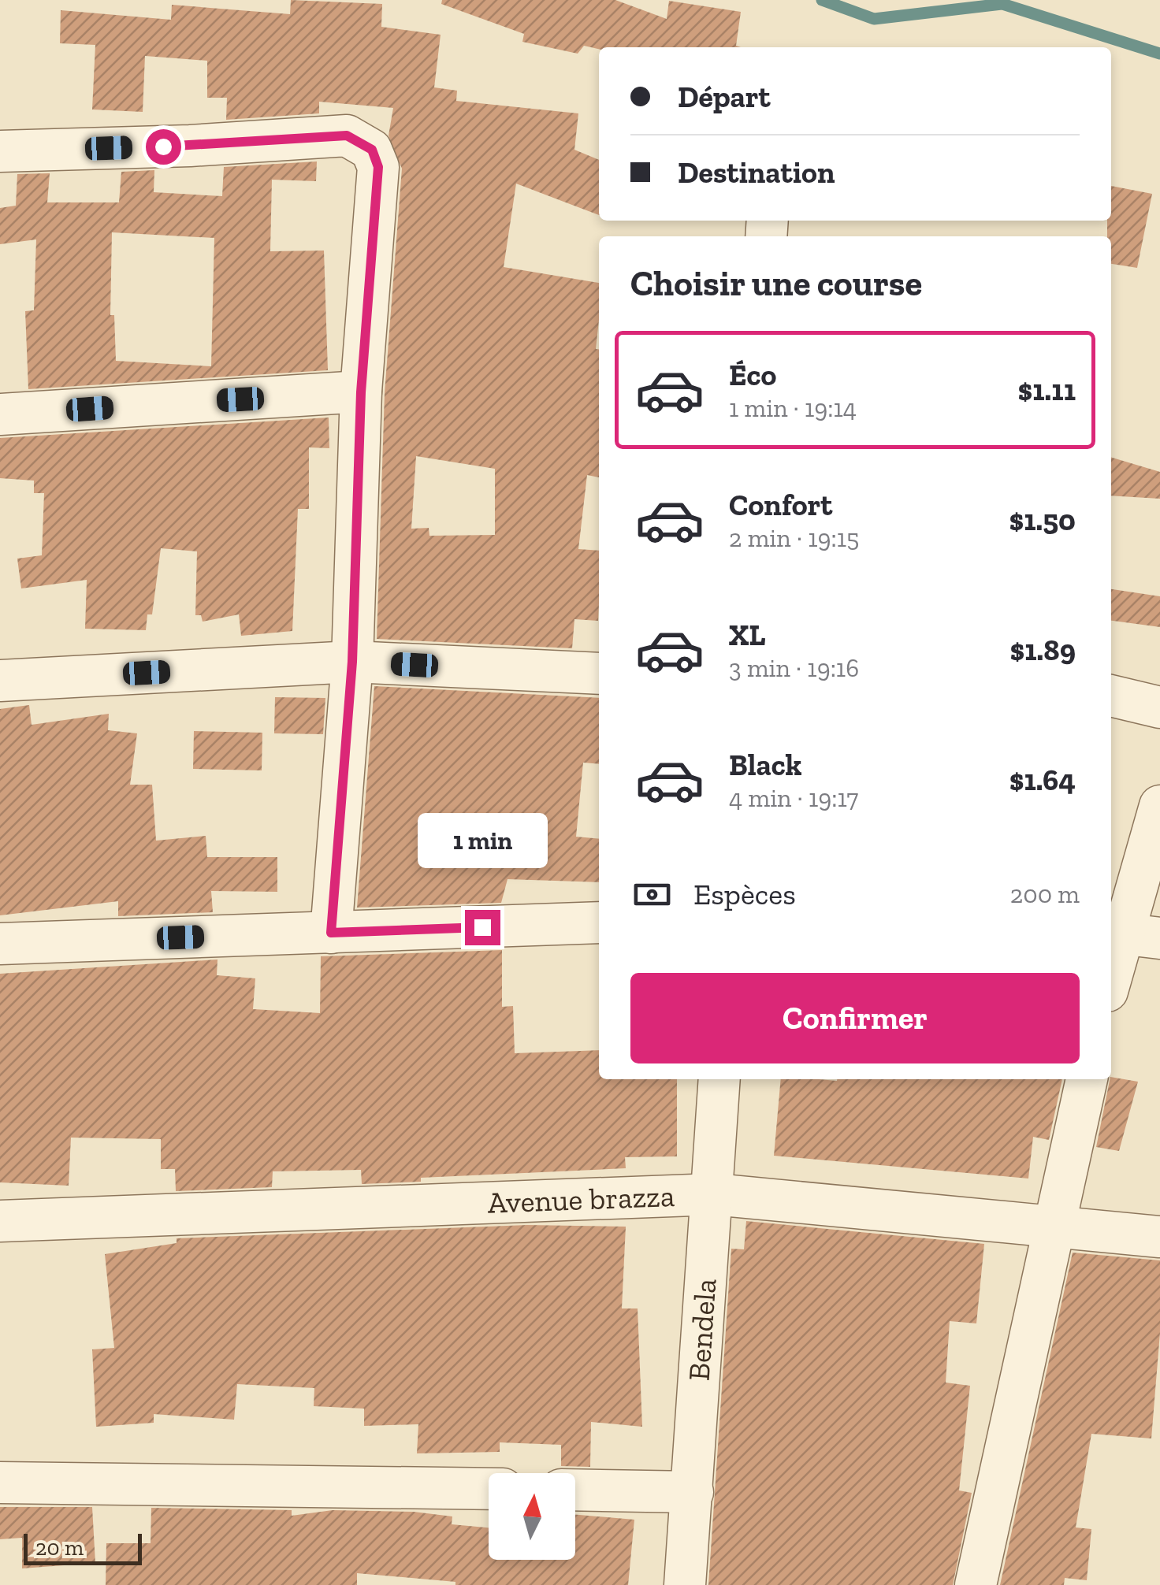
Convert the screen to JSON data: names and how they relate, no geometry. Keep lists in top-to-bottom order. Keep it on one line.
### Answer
{"streets":{"street":["Avenue brazza","Bendela"]},"crossings":[["Avenue brazza","Bendela"]],"scale_bar":"20 m","north":"top","page":{"banner":["Départ","Destination"],"heading":"Choisir une course","list":[{"name":"Éco","note":"1 min · 19:14","value":"$1.11"},{"name":"Confort","note":"2 min · 19:15","value":"$1.50"},{"name":"XL","note":"3 min · 19:16","value":"$1.89"},{"name":"Black","note":"4 min · 19:17","value":"$1.64"}],"bubble":"1 min","pay":["Espèces","200 m"],"buttons":"Confirmer","scale":"20 m"}}
